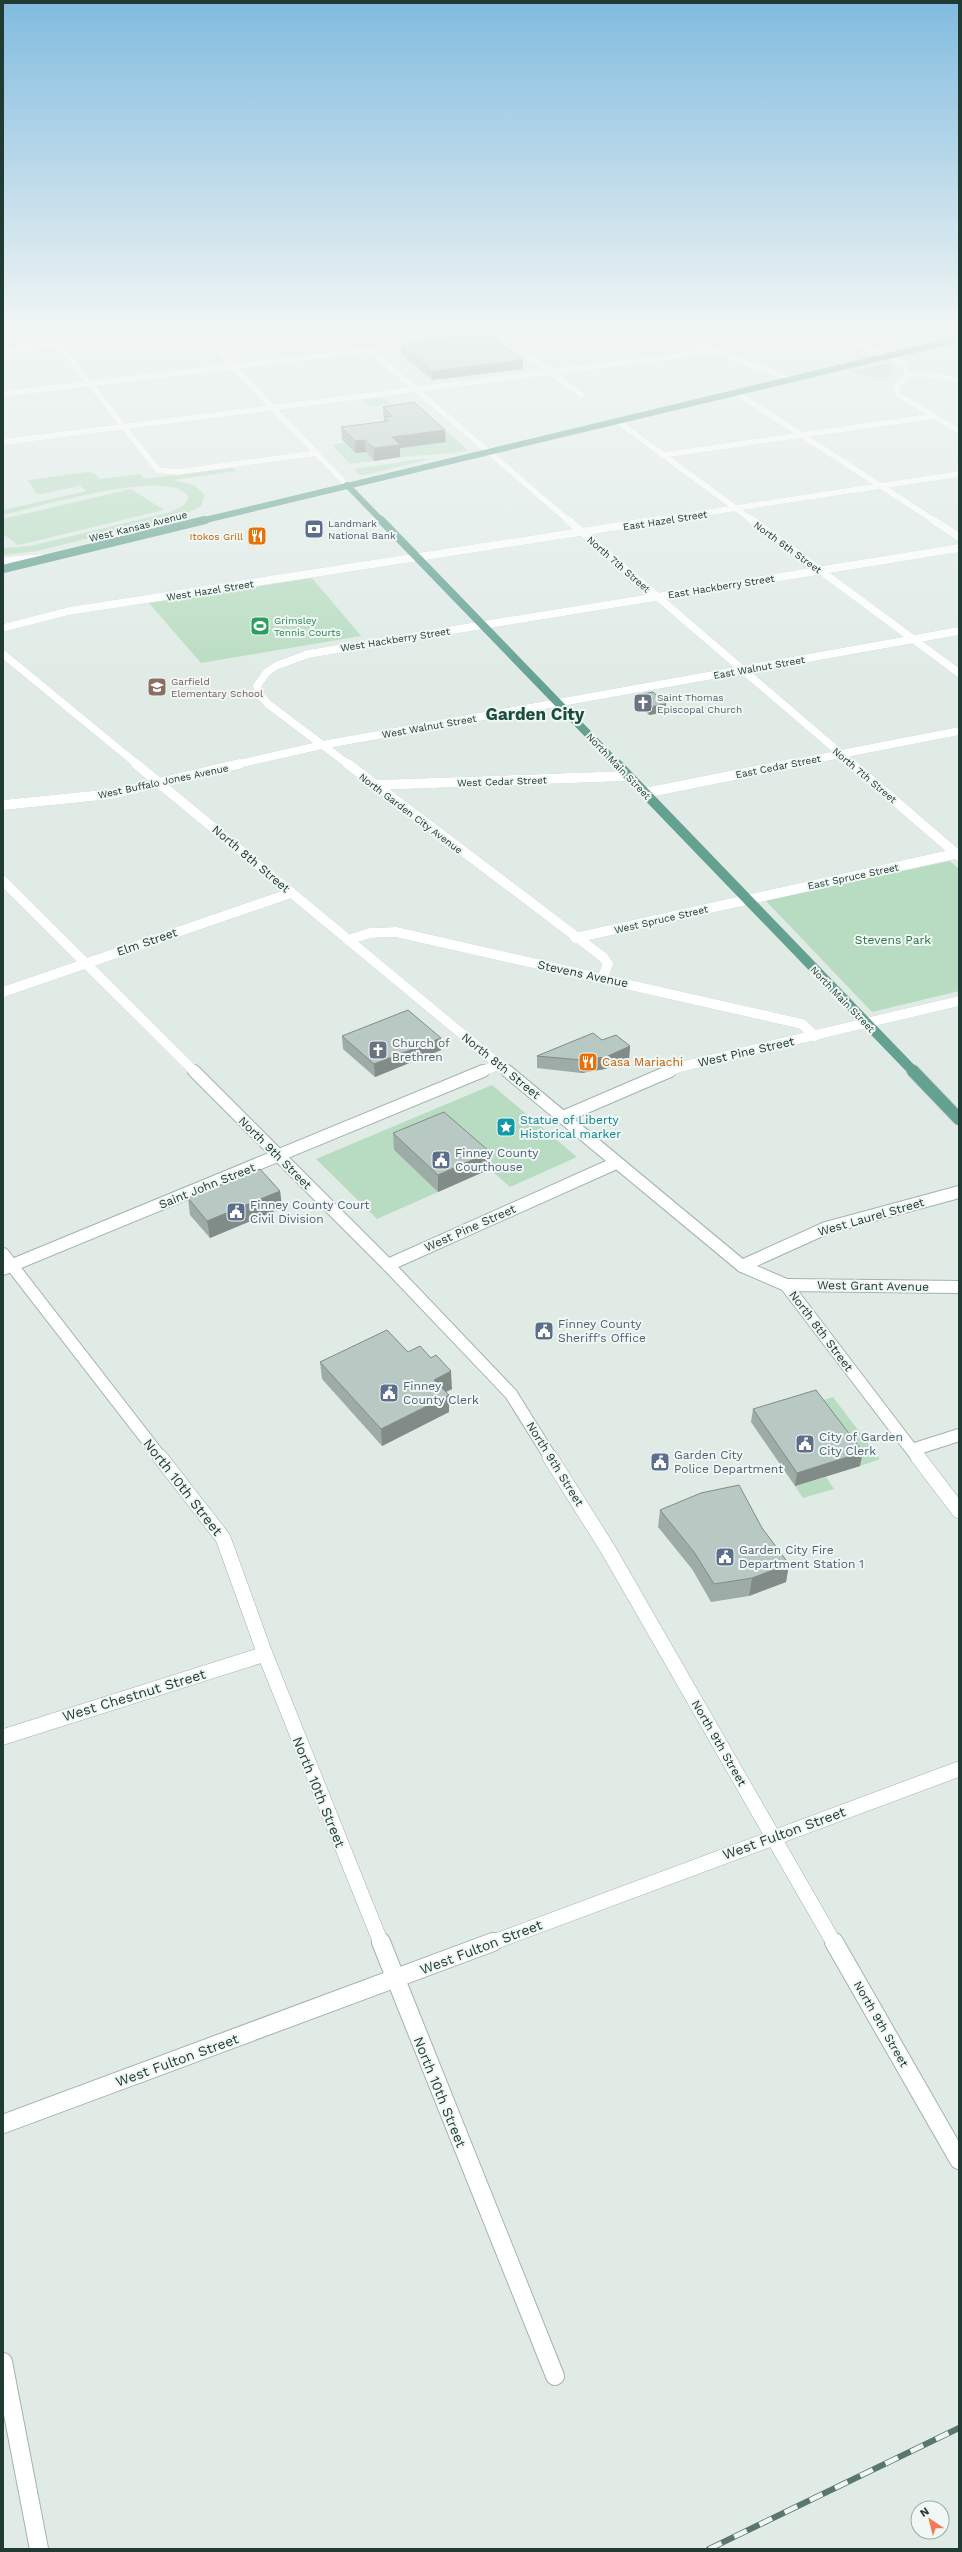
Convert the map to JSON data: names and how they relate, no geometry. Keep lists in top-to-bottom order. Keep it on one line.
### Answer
{"streets":{"main road":["West Kansas Avenue","North Main Street"],"street":["East Hazel Street","North 6th Street","North 7th Street","East Hackberry Street","West Hazel Street","West Hackberry Street","East Walnut Street","West Walnut Street","East Cedar Street","West Buffalo Jones Avenue","West Cedar Street","North Garden City Avenue","North 8th Street","East Spruce Street","West Spruce Street","Elm Street","Stevens Avenue","West Pine Street","North 9th Street","Saint John Street","West Laurel Street","West Grant Avenue","North 10th Street","West Chestnut Street","West Fulton Street"]},"crossings":[["East Hazel Street","North 6th Street"],["East Hazel Street","North 7th Street"],["East Hazel Street","West Hazel Street"],["East Hazel Street","North Main Street"],["West Kansas Avenue","North 7th Street"],["West Kansas Avenue","North Main Street"],["North 6th Street","East Hackberry Street"],["North 6th Street","East Walnut Street"],["North 7th Street","East Hackberry Street"],["North 7th Street","East Walnut Street"],["North 7th Street","East Cedar Street"],["North 7th Street","East Spruce Street"],["East Hackberry Street","West Hackberry Street"],["East Hackberry Street","North Main Street"],["West Hazel Street","North Main Street"],["West Hackberry Street","North Main Street"],["West Hackberry Street","North Garden City Avenue"],["East Walnut Street","West Walnut Street"],["East Walnut Street","North Main Street"],["West Walnut Street","North Main Street"],["West Walnut Street","West Buffalo Jones Avenue"],["West Walnut Street","North Garden City Avenue"],["North Main Street","East Cedar Street"],["North Main Street","West Cedar Street"],["North Main Street","East Spruce Street"],["North Main Street","West Spruce Street"],["North Main Street","West Pine Street"],["West Buffalo Jones Avenue","North Garden City Avenue"],["West Buffalo Jones Avenue","North 8th Street"],["West Cedar Street","North Garden City Avenue"],["North Garden City Avenue","West Spruce Street"],["North Garden City Avenue","Stevens Avenue"],["North 8th Street","Elm Street"],["North 8th Street","Stevens Avenue"],["North 8th Street","West Pine Street"],["North 8th Street","Saint John Street"],["North 8th Street","West Laurel Street"],["North 8th Street","West Grant Avenue"],["East Spruce Street","West Spruce Street"],["Elm Street","North 9th Street"],["Stevens Avenue","West Pine Street"],["West Pine Street","North 9th Street"],["North 9th Street","Saint John Street"],["North 9th Street","West Fulton Street"],["Saint John Street","North 10th Street"],["North 10th Street","West Chestnut Street"],["North 10th Street","West Fulton Street"]],"districts":["Garden City"],"parks":["Stevens Park"],"places":{"bank":["Landmark National Bank"],"restaurant":["Itokos Grill","Casa Mariachi"],"sports":["Grimsley Tennis Courts"],"school or university":["Garfield Elementary School"],"church":["Saint Thomas Episcopal Church","Church of Brethren"],"place":["Statue of Liberty Historical marker"],"public building":["Finney County Courthouse","Finney County Court Civil Division","Finney County Sheriff's Office","Finney County Clerk","City of Garden City Clerk","Garden City Police Department","Garden City Fire Department Station 1"]},"north":"top left"}
